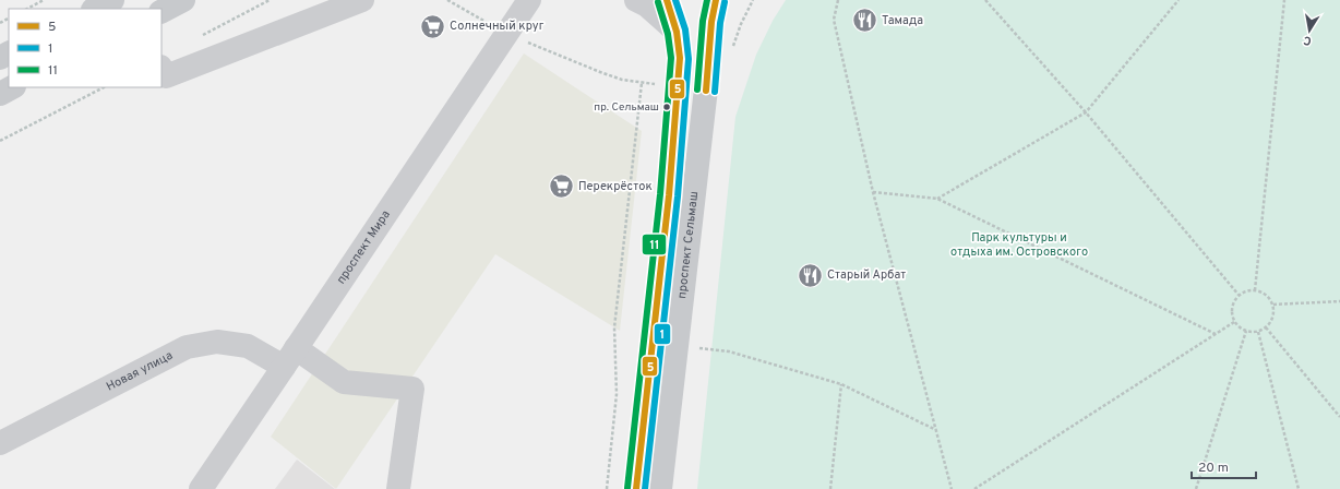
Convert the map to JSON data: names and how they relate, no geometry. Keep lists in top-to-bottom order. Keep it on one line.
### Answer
{"streets":{"main road":["проспект Сельмаш"],"street":["проспект Мира","Новая улица"]},"crossings":[["проспект Мира","Новая улица"]],"parks":["Парк культуры и отдыха им. Островского"],"places":{"restaurant":["Тамада","Старый Арбат"],"supermarket":["Солнечный круг","Перекрёсток"],"other":["пр. Сельмаш"]},"lines":["transit line 5","transit line 1","transit line 11"],"legend":["5","1","11"],"scale_bar":"20 m","north":"bottom"}
